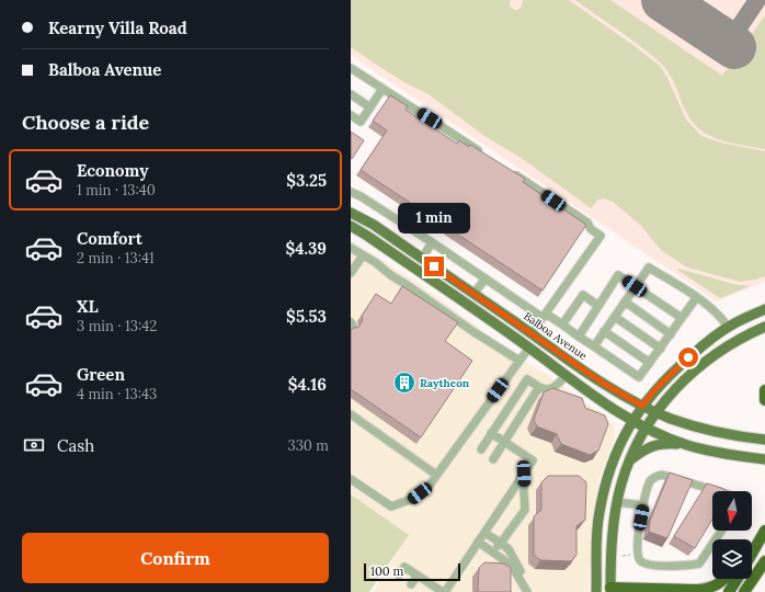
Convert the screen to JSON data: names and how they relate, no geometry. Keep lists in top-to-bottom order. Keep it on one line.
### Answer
{"streets":{"main road":["Balboa Avenue"]},"places":{"building":["Raytheon"]},"scale_bar":"100 m","north":"bottom","page":{"banner":["Kearny Villa Road","Balboa Avenue"],"heading":"Choose a ride","list":[{"name":"Economy","note":"1 min · 13:40","value":"$3.25"},{"name":"Comfort","note":"2 min · 13:41","value":"$4.39"},{"name":"XL","note":"3 min · 13:42","value":"$5.53"},{"name":"Green","note":"4 min · 13:43","value":"$4.16"}],"bubble":"1 min","pay":["Cash","330 m"],"buttons":"Confirm","scale":"100 m"}}
